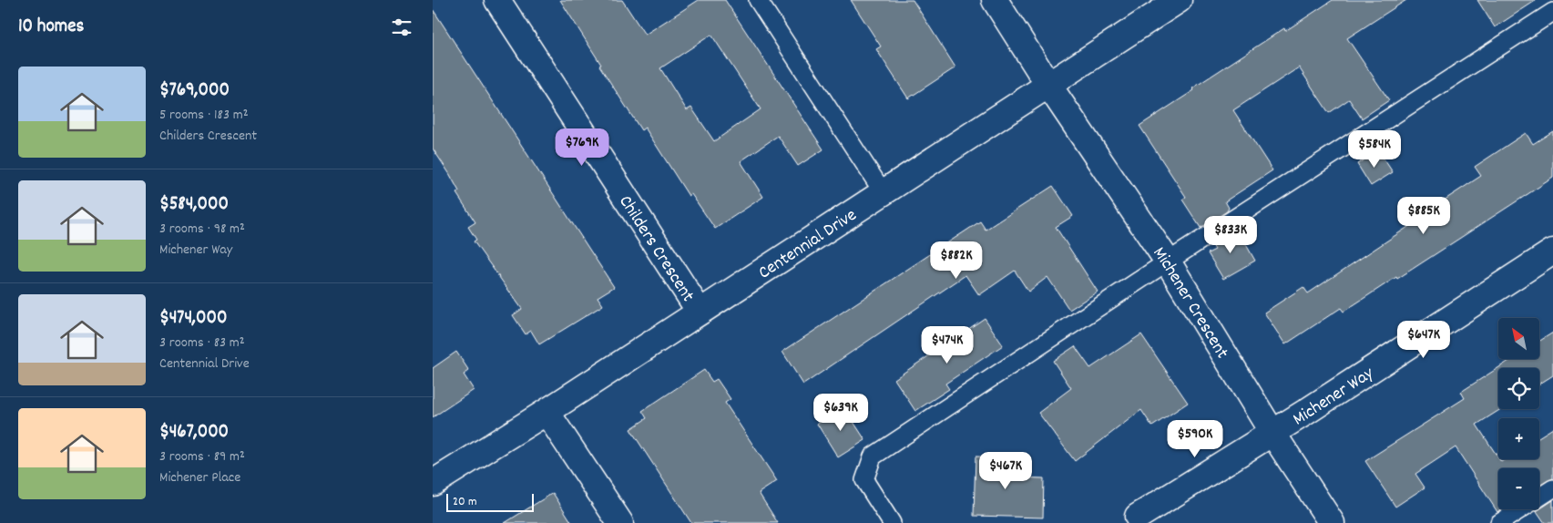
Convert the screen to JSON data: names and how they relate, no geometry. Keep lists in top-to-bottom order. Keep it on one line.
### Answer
{"streets":{"street":["Centennial Drive","Childers Crescent","Michener Crescent","Michener Way"]},"crossings":[["Centennial Drive","Childers Crescent"],["Centennial Drive","Michener Crescent"],["Michener Crescent","Michener Way"]],"scale_bar":"20 m","north":"top left","page":{"heading":"10 homes","list":[{"name":"$769,000","note":"5 rooms · 183 m² · Childers Crescent"},{"name":"$584,000","note":"3 rooms · 98 m² · Michener Way"},{"name":"$474,000","note":"3 rooms · 83 m² · Centennial Drive"},{"name":"$467,000","note":"3 rooms · 89 m² · Michener Place"}],"price":["$769K","$584K","$885K","$833K","$882K","$647K","$474K","$639K","$590K","$467K"],"map_buttons":["+","−"],"scale":"20 m"}}
